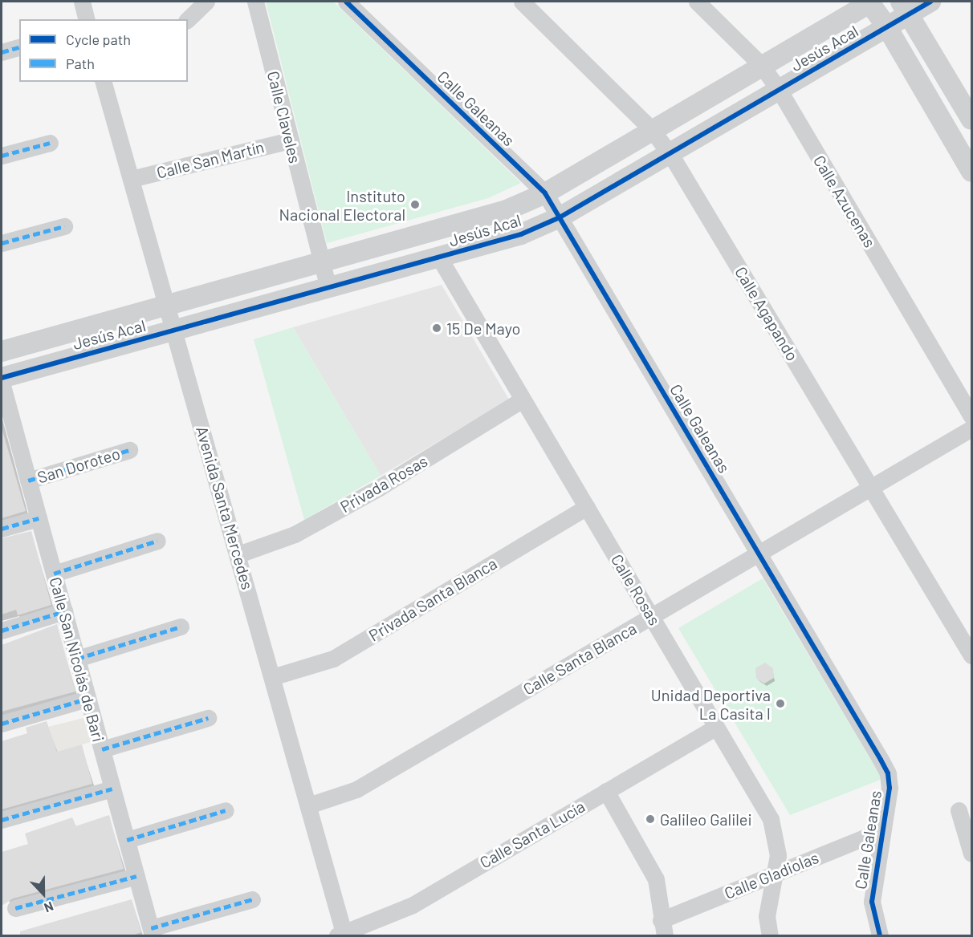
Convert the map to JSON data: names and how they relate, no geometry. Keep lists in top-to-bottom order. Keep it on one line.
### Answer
{"streets":{"street":["Jesús Acal","Calle Galeanas","Calle Claveles","Calle San Martín","Calle Azucenas","Calle Agapando","San Doroteo","Privada Rosas","Avenida Santa Mercedes","Calle Rosas","Privada Santa Blanca","Calle Santa Blanca","Calle San Nicolás de Bari","Calle Santa Lucía","Calle Gladiolas"]},"crossings":[["Jesús Acal","Calle Galeanas"],["Jesús Acal","Calle Claveles"],["Jesús Acal","Calle Azucenas"],["Jesús Acal","Calle Agapando"],["Jesús Acal","Avenida Santa Mercedes"],["Jesús Acal","Calle Rosas"],["Calle Galeanas","Calle Santa Blanca"],["Calle Galeanas","Calle Gladiolas"],["Calle Claveles","Calle San Martín"],["Calle San Martín","Avenida Santa Mercedes"],["Calle Agapando","Calle Santa Blanca"],["San Doroteo","Calle San Nicolás de Bari"],["Privada Rosas","Avenida Santa Mercedes"],["Privada Rosas","Calle Rosas"],["Avenida Santa Mercedes","Privada Santa Blanca"],["Avenida Santa Mercedes","Calle Santa Blanca"],["Avenida Santa Mercedes","Calle Santa Lucía"],["Calle Rosas","Privada Santa Blanca"],["Calle Rosas","Calle Santa Blanca"],["Calle Rosas","Calle Santa Lucía"],["Calle Rosas","Calle Gladiolas"]],"places":["Instituto Nacional Electoral","15 De Mayo","Unidad Deportiva La Casita I","Galileo Galilei"],"legend":["Cycle path","Path"],"north":"bottom"}
